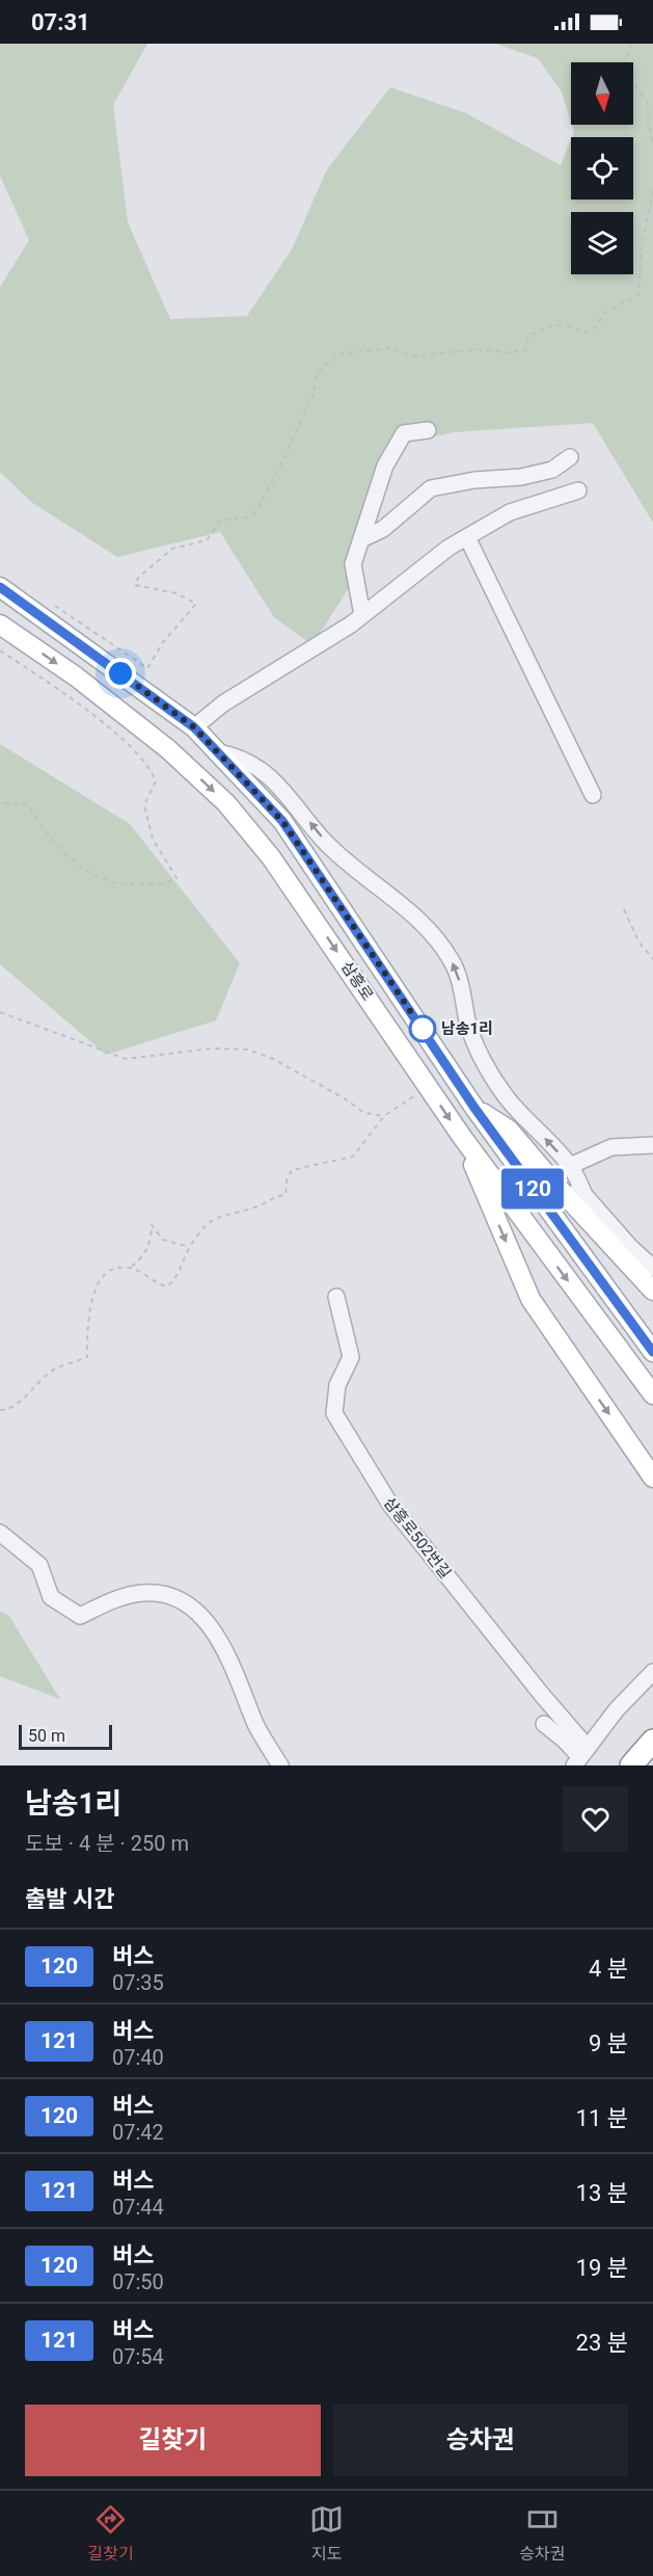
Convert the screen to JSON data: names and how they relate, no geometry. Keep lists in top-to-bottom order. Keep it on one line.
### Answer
{"streets":{"main road":["삼흥로"],"street":["삼흥로502번길"]},"places":["남송1리"],"lines":["bus line 120"],"scale_bar":"50 m","north":"bottom","page":{"status":"07:31","on_map":"120","scale":"50 m","heading":[["남송1리","도보 · 4 분 · 250 m"],"출발 시간"],"list":[{"mark":"120","name":"버스","note":"07:35","value":"4 분"},{"mark":"121","name":"버스","note":"07:40","value":"9 분"},{"mark":"120","name":"버스","note":"07:42","value":"11 분"},{"mark":"121","name":"버스","note":"07:44","value":"13 분"},{"mark":"120","name":"버스","note":"07:50","value":"19 분"},{"mark":"121","name":"버스","note":"07:54","value":"23 분"}],"buttons":["길찾기","승차권"],"tabs":["길찾기","지도","승차권"]}}
